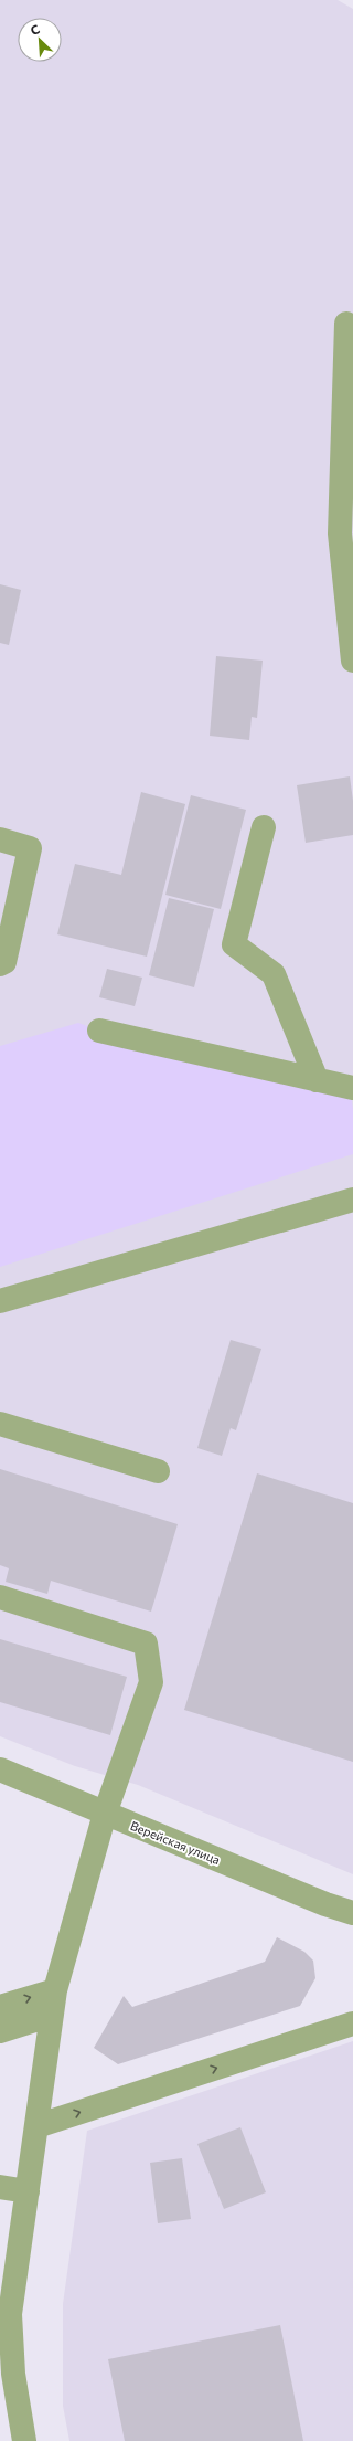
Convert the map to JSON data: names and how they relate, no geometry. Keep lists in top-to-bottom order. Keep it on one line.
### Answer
{"streets":{"street":["Верейская улица"]},"north":"top left"}
